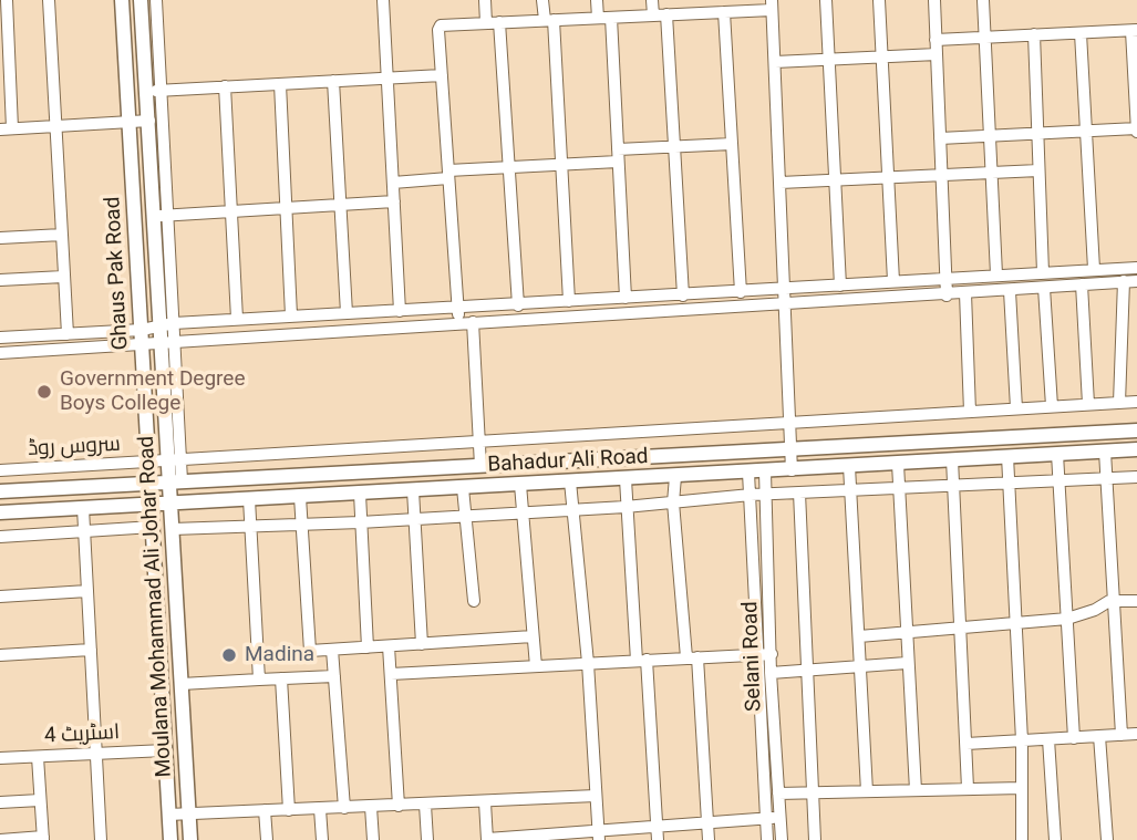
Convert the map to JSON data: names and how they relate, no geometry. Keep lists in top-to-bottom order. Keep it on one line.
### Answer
{"streets":{"main road":["Ghaus Pak Road","Bahadur Ali Road","Moulana Mohammad Ali Johar Road"],"street":["سروس روڈ","Selani Road","اسٹریٹ 4"]},"crossings":[["Ghaus Pak Road","سروس روڈ"],["Ghaus Pak Road","Bahadur Ali Road"],["Ghaus Pak Road","اسٹریٹ 4"],["سروس روڈ","Moulana Mohammad Ali Johar Road"],["Bahadur Ali Road","Moulana Mohammad Ali Johar Road"],["Bahadur Ali Road","Selani Road"]],"places":["Government Degree Boys College","Madina"]}
